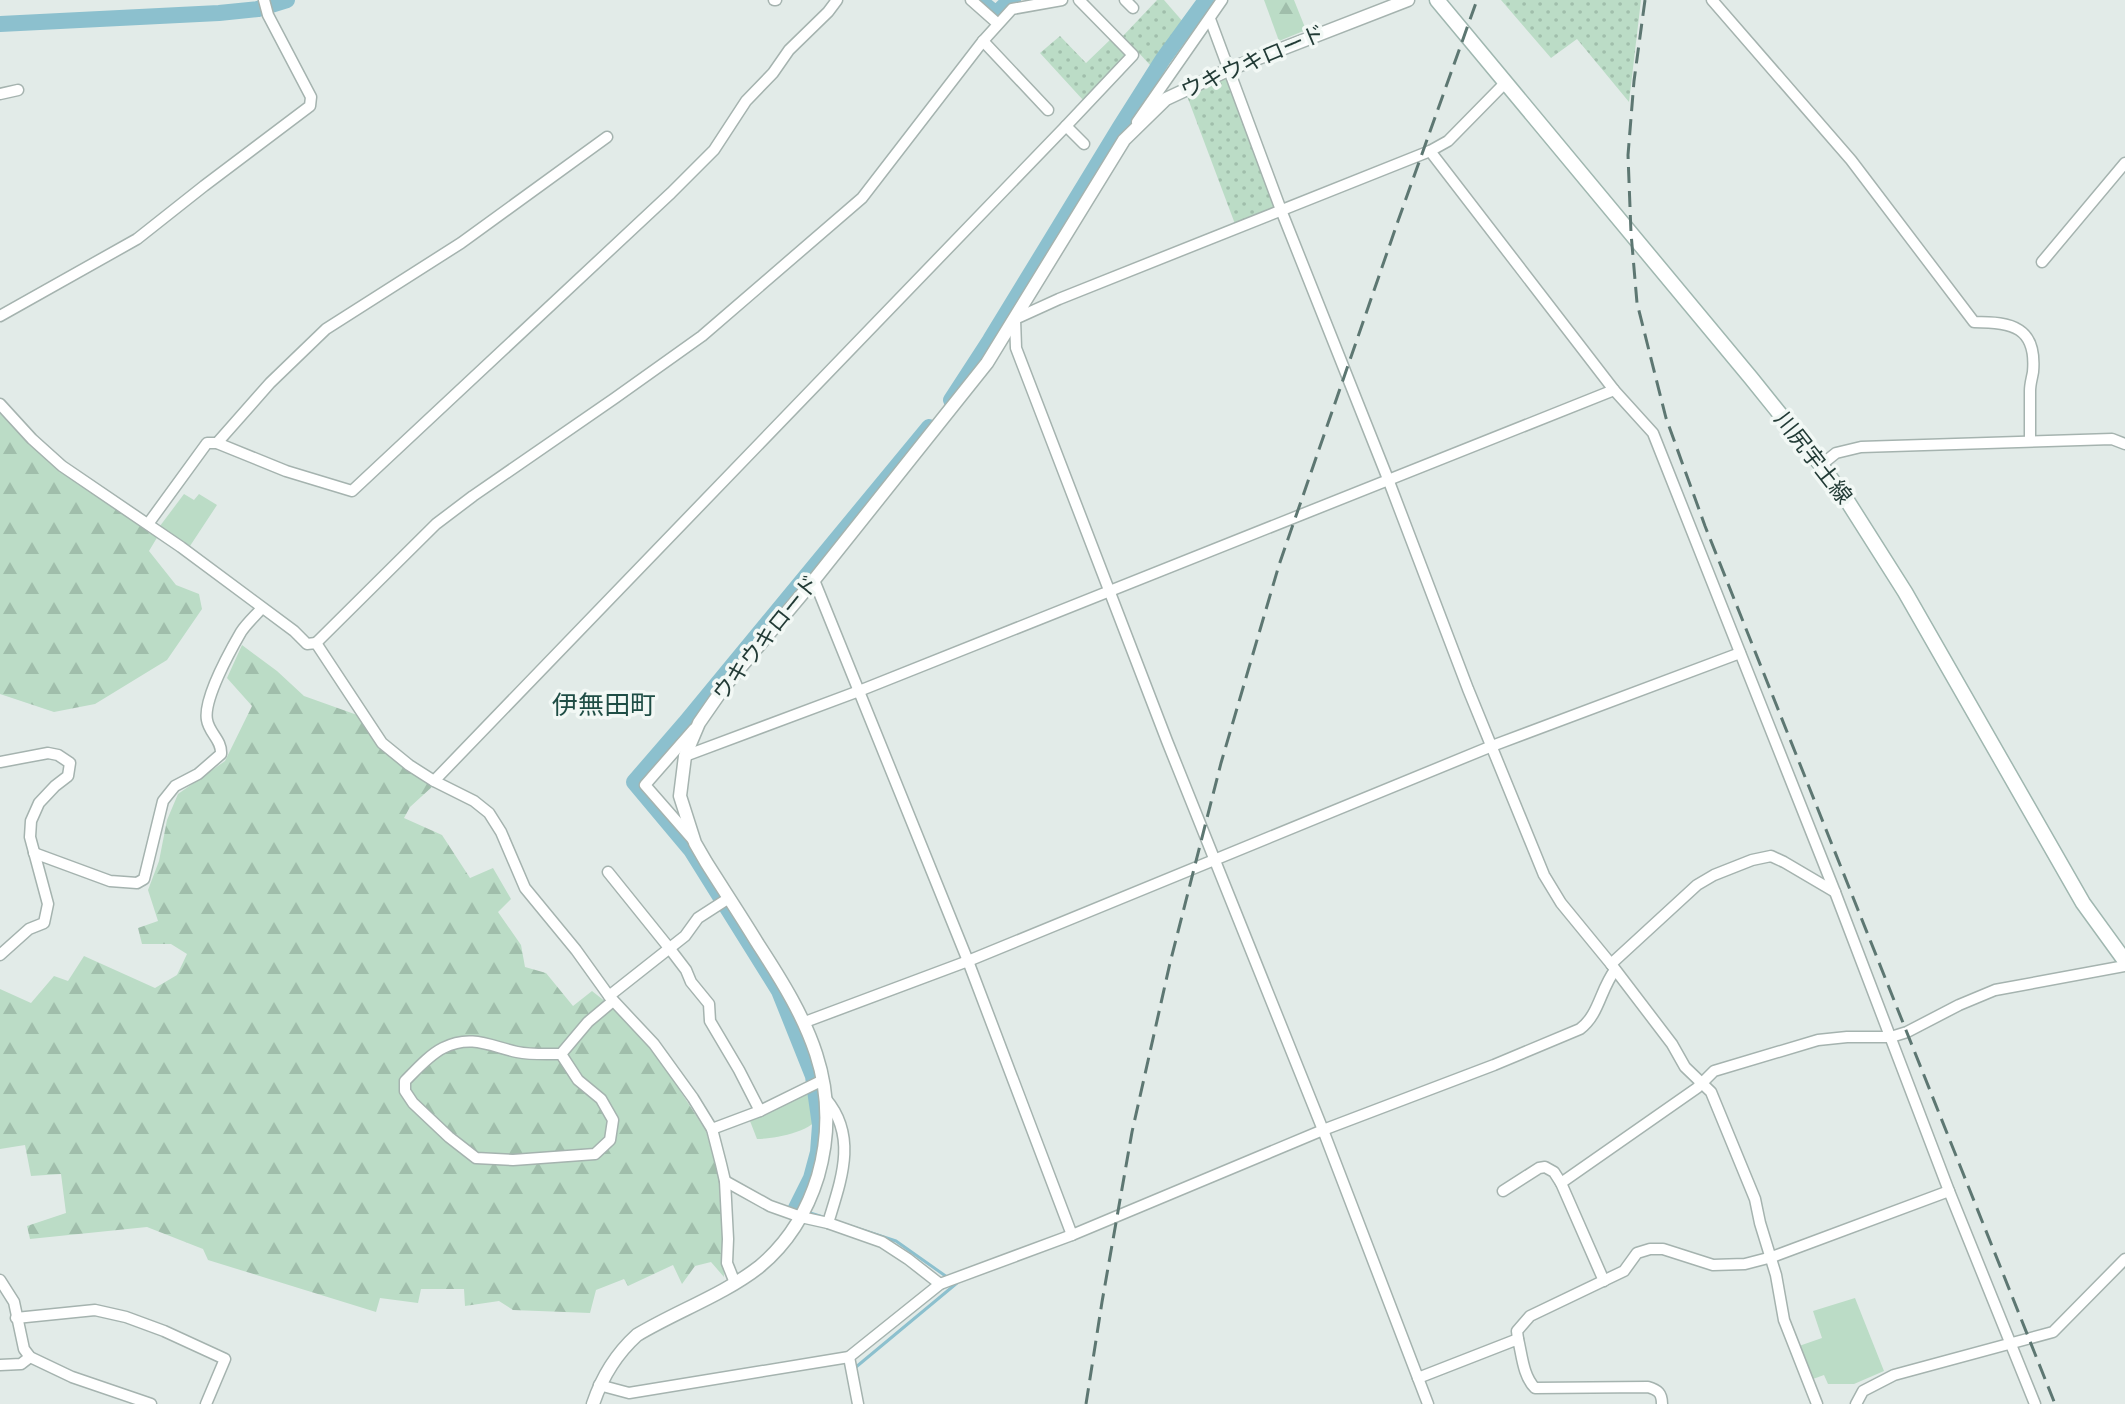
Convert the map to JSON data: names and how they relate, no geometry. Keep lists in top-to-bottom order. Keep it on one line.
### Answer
{"streets":{"main road":["川尻宇土線"],"street":["ウキウキロード"]},"districts":["伊無田町"]}
